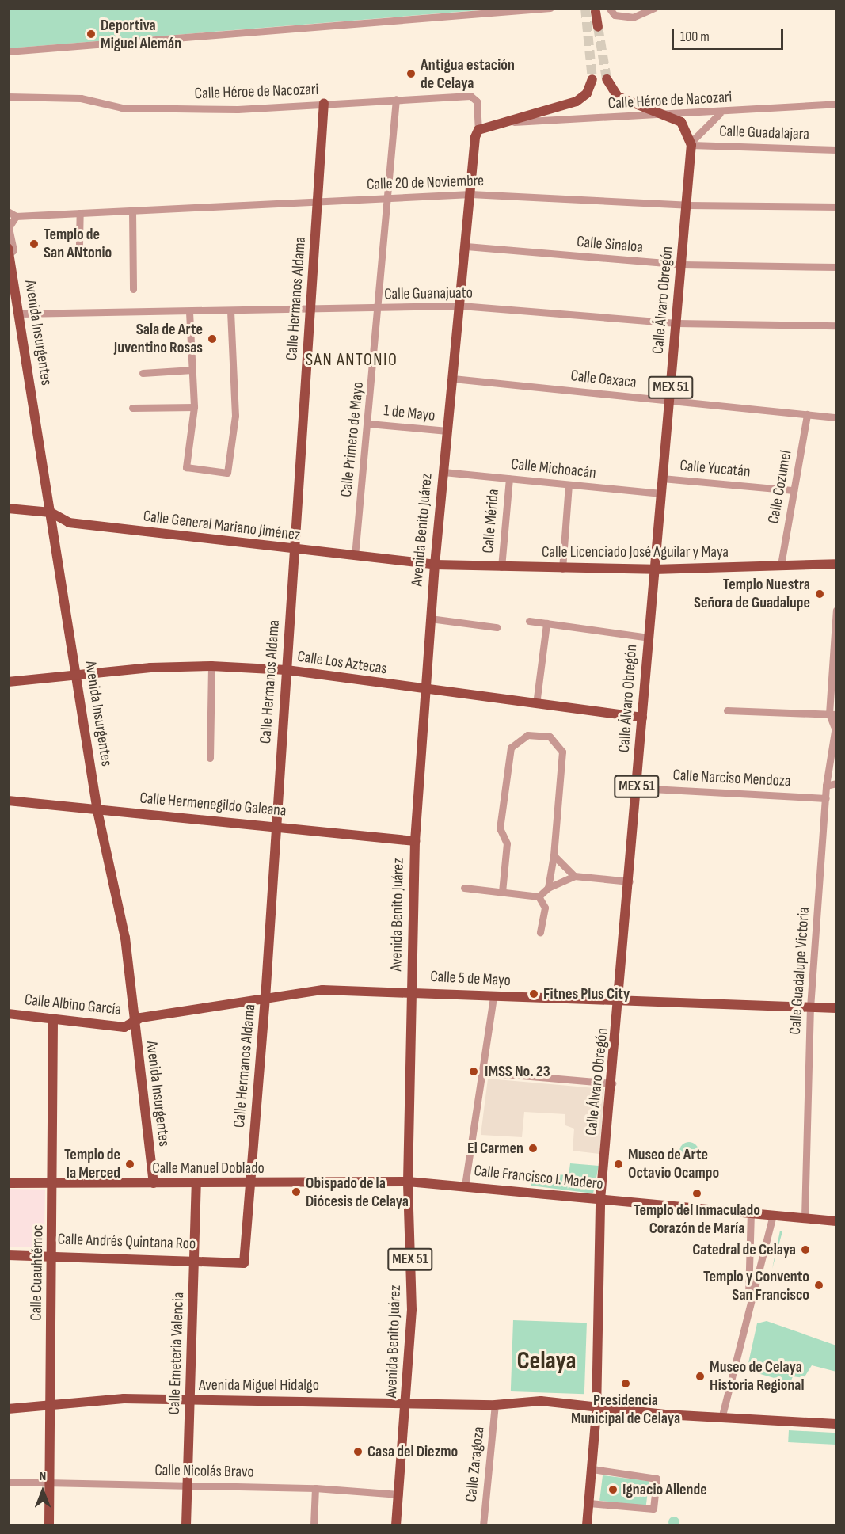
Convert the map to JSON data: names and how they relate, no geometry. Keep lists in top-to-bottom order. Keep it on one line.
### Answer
{"streets":{"main road":["Calle Hermanos Aldama","Calle Álvaro Obregón","Avenida Insurgentes","MEX 51","Calle General Mariano Jiménez","Avenida Benito Juárez","Calle Licenciado José Aguilar y Maya","Calle Los Aztecas","Calle Hermenegildo Galeana","Calle 5 de Mayo","Calle Albino García","Calle Manuel Doblado","Calle Francisco I. Madero","Calle Andrés Quintana Roo","Calle Cuauhtémoc","Calle Emeteria Valencia","Avenida Miguel Hidalgo"],"street":["Calle Héroe de Nacozari","Calle Guadalajara","Calle 20 de Noviembre","Calle Sinaloa","Calle Guanajuato","Calle Oaxaca","1 de Mayo","Calle Primero de Mayo","Calle Michoacán","Calle Yucatán","Calle Cozumel","Calle Mérida","Calle Narciso Mendoza","Calle Guadalupe Victoria","Calle Zaragoza","Calle Nicolás Bravo"]},"crossings":[["Calle Héroe de Nacozari","Calle Hermanos Aldama"],["Calle Héroe de Nacozari","Calle Primero de Mayo"],["Calle Héroe de Nacozari","Avenida Benito Juárez"],["Calle Guadalajara","Calle Álvaro Obregón"],["Calle 20 de Noviembre","Calle Hermanos Aldama"],["Calle 20 de Noviembre","Calle Álvaro Obregón"],["Calle 20 de Noviembre","Calle Primero de Mayo"],["Calle 20 de Noviembre","Avenida Benito Juárez"],["Calle Sinaloa","Calle Álvaro Obregón"],["Calle Sinaloa","Avenida Benito Juárez"],["Calle Guanajuato","Calle Hermanos Aldama"],["Calle Guanajuato","Calle Álvaro Obregón"],["Calle Guanajuato","Avenida Insurgentes"],["Calle Guanajuato","Calle Primero de Mayo"],["Calle Guanajuato","Avenida Benito Juárez"],["Calle Hermanos Aldama","Calle General Mariano Jiménez"],["Calle Hermanos Aldama","Calle Los Aztecas"],["Calle Hermanos Aldama","Calle Hermenegildo Galeana"],["Calle Hermanos Aldama","Calle 5 de Mayo"],["Calle Hermanos Aldama","Calle Manuel Doblado"],["Calle Hermanos Aldama","Calle Andrés Quintana Roo"],["Calle Álvaro Obregón","Calle Oaxaca"],["Calle Álvaro Obregón","MEX 51"],["Calle Álvaro Obregón","Calle Michoacán"],["Calle Álvaro Obregón","Calle Yucatán"],["Calle Álvaro Obregón","Calle Licenciado José Aguilar y Maya"],["Calle Álvaro Obregón","Calle Los Aztecas"],["Calle Álvaro Obregón","Calle Narciso Mendoza"],["Calle Álvaro Obregón","Calle 5 de Mayo"],["Calle Álvaro Obregón","Calle Francisco I. Madero"],["Calle Álvaro Obregón","Avenida Miguel Hidalgo"],["Avenida Insurgentes","Calle General Mariano Jiménez"],["Avenida Insurgentes","Calle Los Aztecas"],["Avenida Insurgentes","Calle Hermenegildo Galeana"],["Avenida Insurgentes","Calle 5 de Mayo"],["Avenida Insurgentes","Calle Albino García"],["Avenida Insurgentes","Calle Manuel Doblado"],["Calle Oaxaca","Calle Cozumel"],["Calle Oaxaca","Avenida Benito Juárez"],["MEX 51","Avenida Miguel Hidalgo"],["1 de Mayo","Calle Primero de Mayo"],["1 de Mayo","Avenida Benito Juárez"],["Calle Primero de Mayo","Calle General Mariano Jiménez"],["Calle Michoacán","Calle Mérida"],["Calle Michoacán","Avenida Benito Juárez"],["Calle Yucatán","Calle Cozumel"],["Calle Cozumel","Calle Licenciado José Aguilar y Maya"],["Calle Mérida","Calle Licenciado José Aguilar y Maya"],["Calle General Mariano Jiménez","Avenida Benito Juárez"],["Calle General Mariano Jiménez","Calle Licenciado José Aguilar y Maya"],["Avenida Benito Juárez","Calle Licenciado José Aguilar y Maya"],["Avenida Benito Juárez","Calle Los Aztecas"],["Avenida Benito Juárez","Calle Hermenegildo Galeana"],["Avenida Benito Juárez","Calle 5 de Mayo"],["Avenida Benito Juárez","Calle Manuel Doblado"],["Avenida Benito Juárez","Calle Francisco I. Madero"],["Avenida Benito Juárez","Avenida Miguel Hidalgo"],["Avenida Benito Juárez","Calle Nicolás Bravo"],["Calle Narciso Mendoza","Calle Guadalupe Victoria"],["Calle Guadalupe Victoria","Calle 5 de Mayo"],["Calle Guadalupe Victoria","Calle Francisco I. Madero"],["Calle 5 de Mayo","Calle Albino García"],["Calle Albino García","Calle Cuauhtémoc"],["Calle Manuel Doblado","Calle Francisco I. Madero"],["Calle Manuel Doblado","Calle Cuauhtémoc"],["Calle Manuel Doblado","Calle Emeteria Valencia"],["Calle Andrés Quintana Roo","Calle Cuauhtémoc"],["Calle Andrés Quintana Roo","Calle Emeteria Valencia"],["Calle Cuauhtémoc","Avenida Miguel Hidalgo"],["Calle Cuauhtémoc","Calle Nicolás Bravo"],["Calle Emeteria Valencia","Avenida Miguel Hidalgo"],["Calle Emeteria Valencia","Calle Nicolás Bravo"],["Avenida Miguel Hidalgo","Calle Zaragoza"]],"districts":["SAN ANTONIO","Celaya"],"places":["Deportiva Miguel Alemán","Antigua estación de Celaya","Templo de San ANtonio","Sala de Arte Juventino Rosas","Templo Nuestra Señora de Guadalupe","Fitnes Plus City","IMSS No. 23","El Carmen","Templo de la Merced","Museo de Arte Octavio Ocampo","Obispado de la Diócesis de Celaya","Templo del Inmaculado Corazón de María","Catedral de Celaya","Templo y Convento San Francisco","Museo de Celaya Historia Regional","Presidencia Municipal de Celaya","Casa del Diezmo","Ignacio Allende"],"scale_bar":"100 m","north":"top"}
